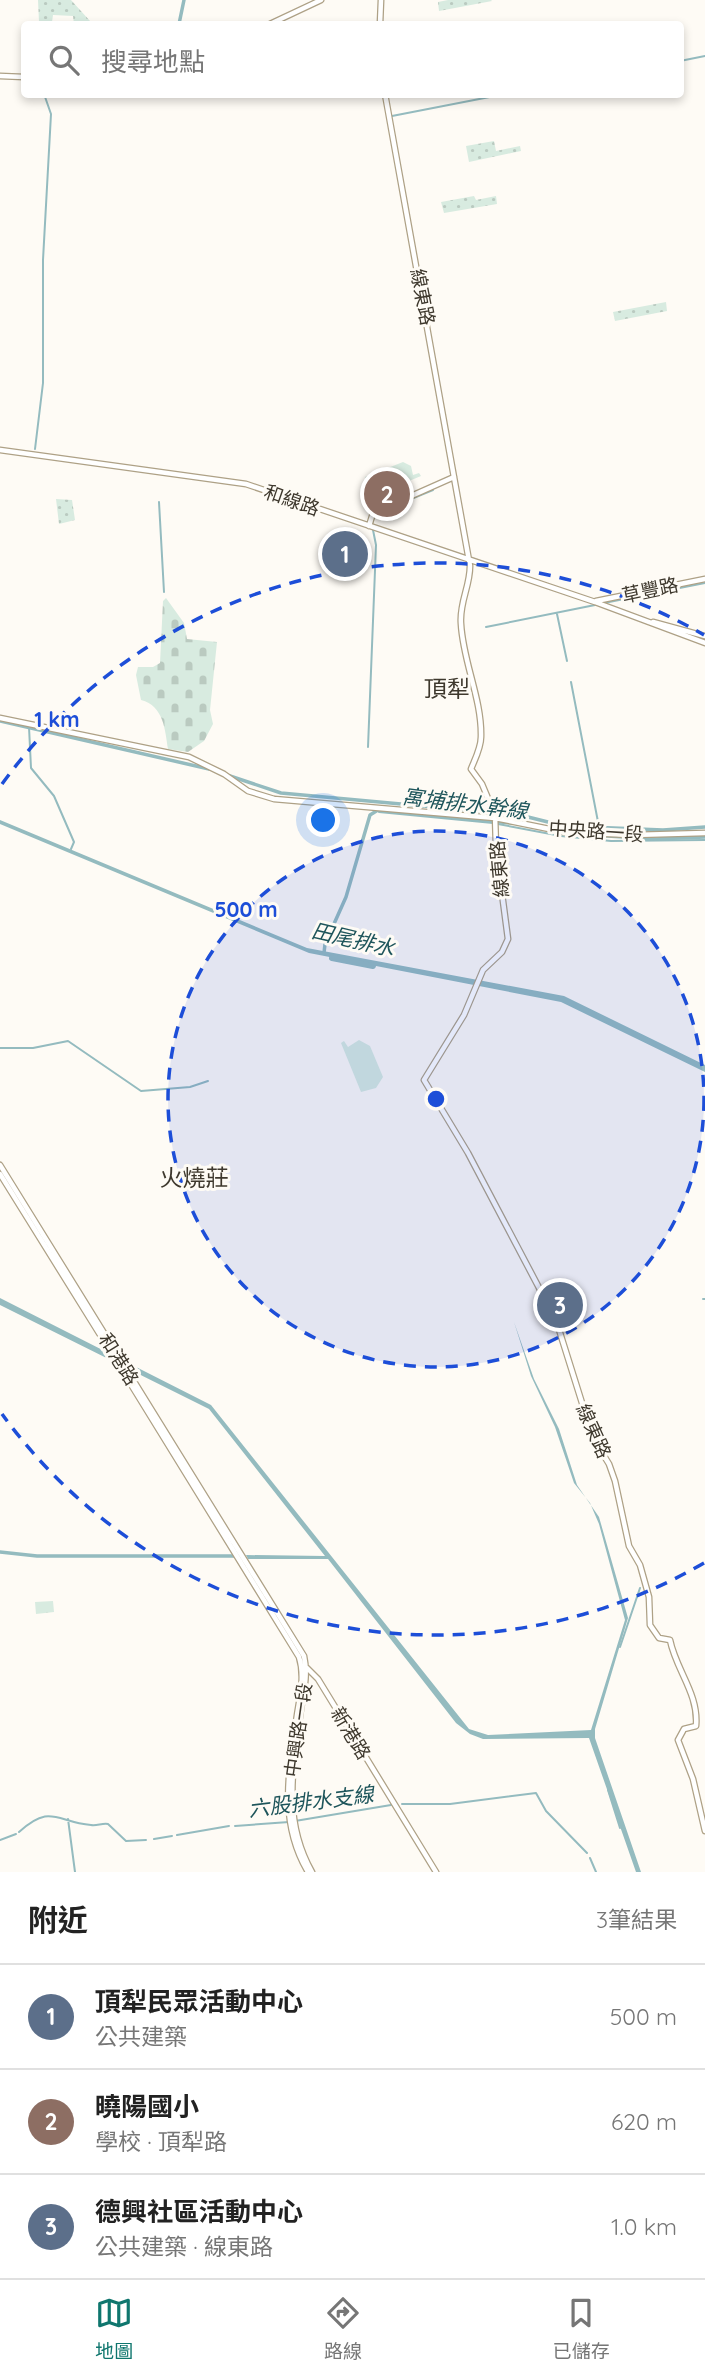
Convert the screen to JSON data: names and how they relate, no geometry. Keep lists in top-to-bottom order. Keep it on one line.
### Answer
{"streets":{"street":["線東路","和線路","草豐路","中央路一段","和港路","中興路一段","新港路"]},"crossings":[["線東路","和線路"],["線東路","中央路一段"],["和線路","草豐路"],["和港路","新港路"],["中興路一段","新港路"]],"districts":["頂犁","火燒莊"],"water":["寓埔排水幹線","田尾排水","六股排水支線"],"page":{"search":"搜尋地點","pins":["2","1","3"],"heading":["附近","3筆結果"],"list":[{"mark":"1","name":"頂犁民眾活動中心","note":"公共建築","value":"500 m"},{"mark":"2","name":"曉陽國小","note":"學校 · 頂犁路","value":"620 m"},{"mark":"3","name":"德興社區活動中心","note":"公共建築 · 線東路","value":"1.0 km"}],"nav":["地圖","路線","已儲存"]},"rings":["1 km","500 m"]}
